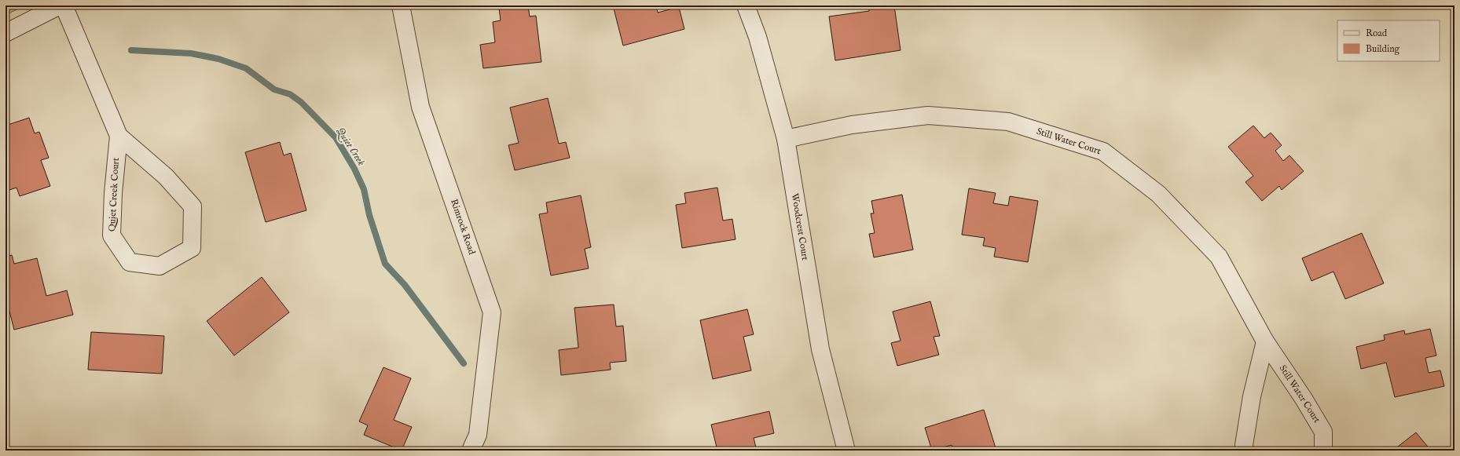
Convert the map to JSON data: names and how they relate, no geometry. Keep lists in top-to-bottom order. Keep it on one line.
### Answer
{"streets":{"street":["Still Water Court","Quiet Creek Court","Rimrock Road","Woodcrest Court"]},"crossings":[["Still Water Court","Woodcrest Court"]],"water":["Quiet Creek"],"legend":["Road","Building"]}
